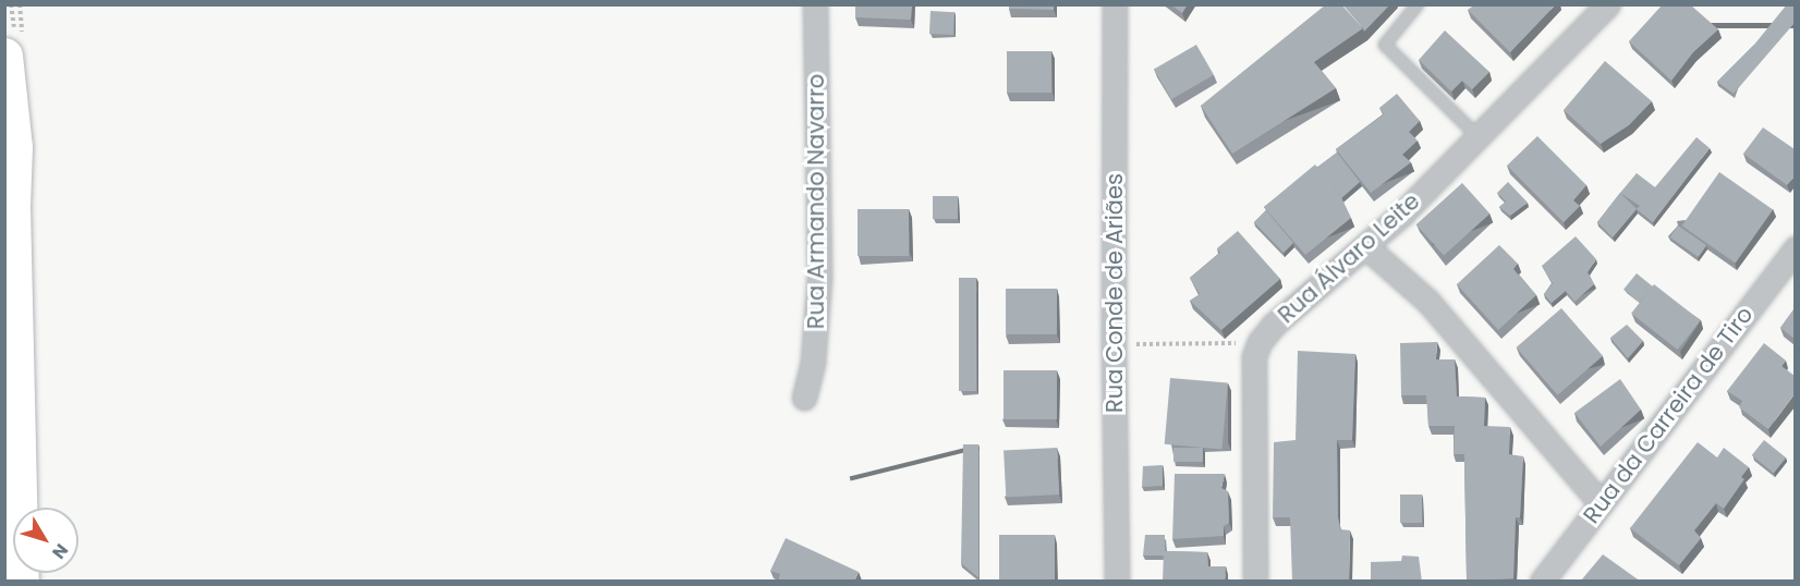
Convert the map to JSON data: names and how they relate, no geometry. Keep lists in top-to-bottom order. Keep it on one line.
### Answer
{"streets":{"street":["Rua Armando Navarro","Rua Álvaro Leite","Rua Conde de Ariães","Rua da Carreira de Tiro"]},"north":"bottom right"}
